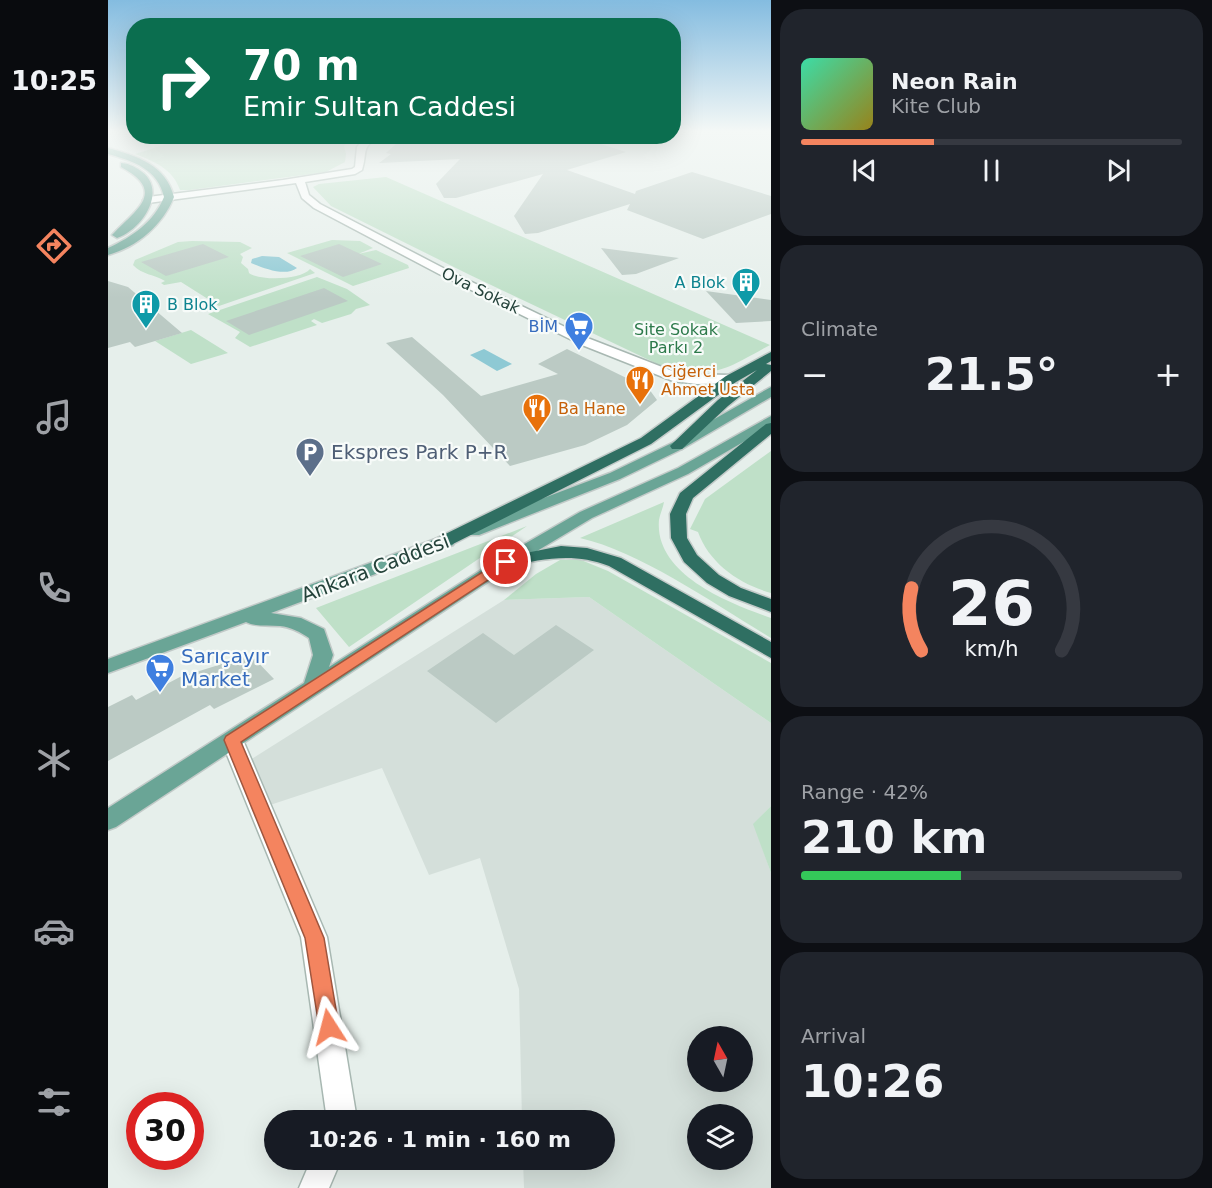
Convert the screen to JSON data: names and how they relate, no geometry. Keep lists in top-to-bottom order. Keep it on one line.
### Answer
{"streets":{"main road":["Ankara Caddesi"],"street":["Ova Sokak"]},"parks":["Site Sokak Parkı 2"],"places":{"building":["A Blok","B Blok"],"supermarket":["BİM","Sarıçayır Market"],"restaurant":["Ciğerci Ahmet Usta","Ba Hane"],"parking":["Ekspres Park P+R"]},"north":"top","page":{"tabs":"10:25","turn":["70 m","Emir Sultan Caddesi"],"song":["Neon Rain","Kite Club"],"tile":["Climate",["Range · 42%","210 km"],["Arrival","10:26"]],"heat":["−","21.5°","+"],"limit":"30","trip":"10:26 · 1 min · 160 m","gauge":["26","km/h"]}}
